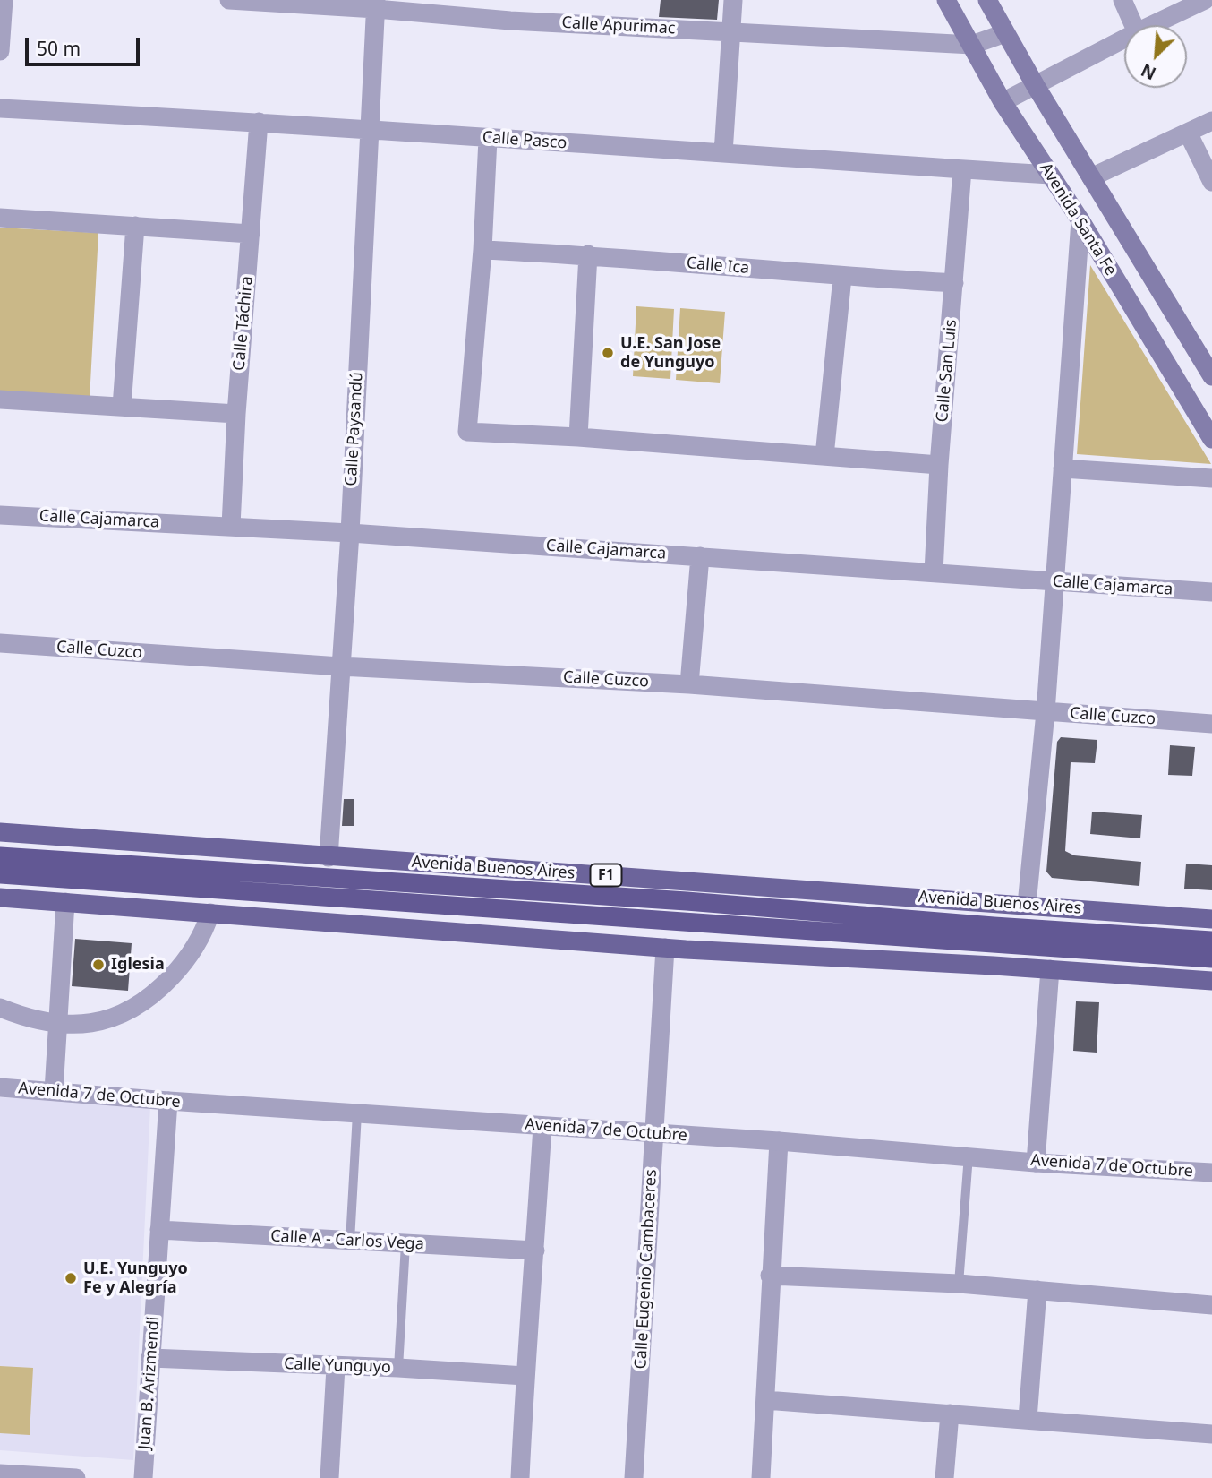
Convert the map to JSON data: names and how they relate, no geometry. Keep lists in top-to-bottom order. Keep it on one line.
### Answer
{"streets":{"highway":["Avenida Buenos Aires","F1"],"main road":["Avenida Santa Fe"],"street":["Calle Apurimac","Calle Pasco","Calle Ica","Calle Táchira","Calle San Luis","Calle Paysandú","Calle Cajamarca","Calle Cuzco","Avenida 7 de Octubre","Calle A - Carlos Vega","Calle Eugenio Cambaceres","Calle Yunguyo","Juan B. Arizmendi"]},"crossings":[["Calle Apurimac","Avenida Santa Fe"],["Calle Apurimac","Calle Paysandú"],["Calle Pasco","Avenida Santa Fe"],["Calle Pasco","Calle Táchira"],["Calle Pasco","Calle San Luis"],["Calle Pasco","Calle Paysandú"],["Calle Ica","Calle San Luis"],["Calle Táchira","Calle Cajamarca"],["Calle San Luis","Calle Cajamarca"],["Calle Paysandú","Calle Cajamarca"],["Calle Paysandú","Calle Cuzco"],["Calle Paysandú","Avenida Buenos Aires"],["Avenida 7 de Octubre","Calle Eugenio Cambaceres"],["Avenida 7 de Octubre","Juan B. Arizmendi"],["Calle A - Carlos Vega","Juan B. Arizmendi"],["Calle Yunguyo","Juan B. Arizmendi"]],"places":["U.E. San Jose de Yunguyo","Iglesia","U.E. Yunguyo Fe y Alegría"],"scale_bar":"50 m","north":"bottom left"}
